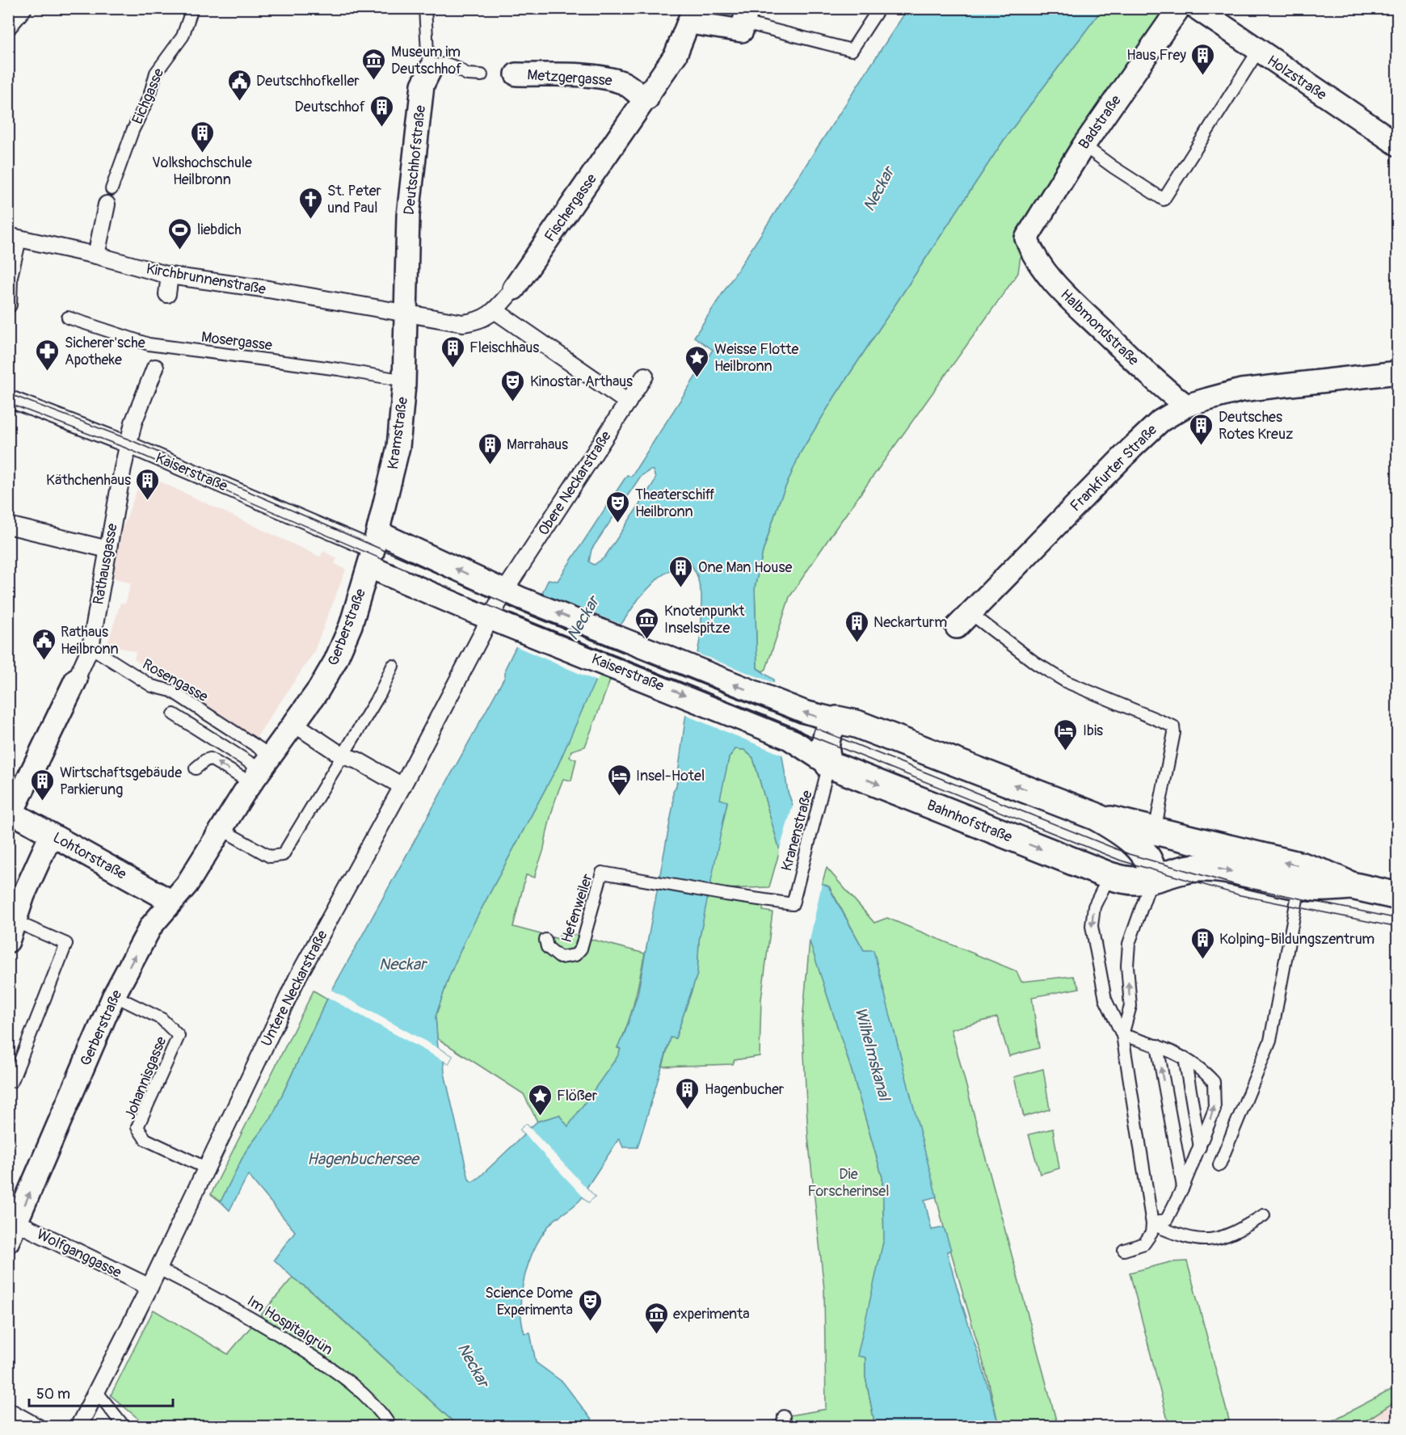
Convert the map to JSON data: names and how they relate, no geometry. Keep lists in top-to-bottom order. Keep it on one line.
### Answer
{"streets":{"street":["Metzgergasse","Holzstraße","Badstraße","Deutschhofstraße","Fischergasse","Kirchbrunnenstraße","Halbmondstraße","Kramstraße","Frankfurter Straße","Kaiserstraße","Obere Neckarstraße","Rathausgasse","Gerberstraße","Bahnhofstraße","Lohtorstraße","Untere Neckarstraße","Wolfganggasse"],"lane":["Eichgasse","Mosergasse","Rosengasse","Kranenstraße","Hefenweiler","Johannisgasse","Im Hospitalgrün"]},"crossings":[["Metzgergasse","Fischergasse"],["Badstraße","Halbmondstraße"],["Deutschhofstraße","Fischergasse"],["Deutschhofstraße","Kirchbrunnenstraße"],["Deutschhofstraße","Kramstraße"],["Fischergasse","Kirchbrunnenstraße"],["Fischergasse","Kramstraße"],["Kirchbrunnenstraße","Kramstraße"],["Halbmondstraße","Frankfurter Straße"],["Mosergasse","Kramstraße"],["Kramstraße","Kaiserstraße"],["Kramstraße","Gerberstraße"],["Kaiserstraße","Obere Neckarstraße"],["Kaiserstraße","Rathausgasse"],["Kaiserstraße","Gerberstraße"],["Kaiserstraße","Bahnhofstraße"],["Kaiserstraße","Kranenstraße"],["Kaiserstraße","Untere Neckarstraße"],["Obere Neckarstraße","Untere Neckarstraße"],["Rathausgasse","Rosengasse"],["Rathausgasse","Lohtorstraße"],["Gerberstraße","Rosengasse"],["Gerberstraße","Lohtorstraße"],["Gerberstraße","Johannisgasse"],["Gerberstraße","Wolfganggasse"],["Bahnhofstraße","Kranenstraße"],["Kranenstraße","Hefenweiler"],["Untere Neckarstraße","Johannisgasse"],["Untere Neckarstraße","Wolfganggasse"],["Untere Neckarstraße","Im Hospitalgrün"]],"one_way":["Gerberstraße"],"water":["Neckar","Wilhelmskanal","Hagenbuchersee"],"parks":["Die Forscherinsel"],"places":{"building":["Haus Frey","Deutschhof","Volkshochschule Heilbronn","Fleischhaus","Deutsches Rotes Kreuz","Marrahaus","Käthchenhaus","One Man House","Neckarturm","Wirtschaftsgebäude Parkierung","Kolping-Bildungszentrum","Hagenbucher"],"museum":["Museum im Deutschhof","Knotenpunkt Inselspitze","experimenta"],"public building":["Deutschhofkeller","Rathaus Heilbronn"],"church":["St. Peter und Paul"],"sports":["liebdich"],"pharmacy":["Sicherer'sche Apotheke"],"place":["Weisse Flotte Heilbronn","Flößer"],"theatre":["Kinostar Arthaus","Theaterschiff Heilbronn","Science Dome Experimenta"],"hotel":["Ibis","Insel-Hotel"]},"scale_bar":"50 m"}
